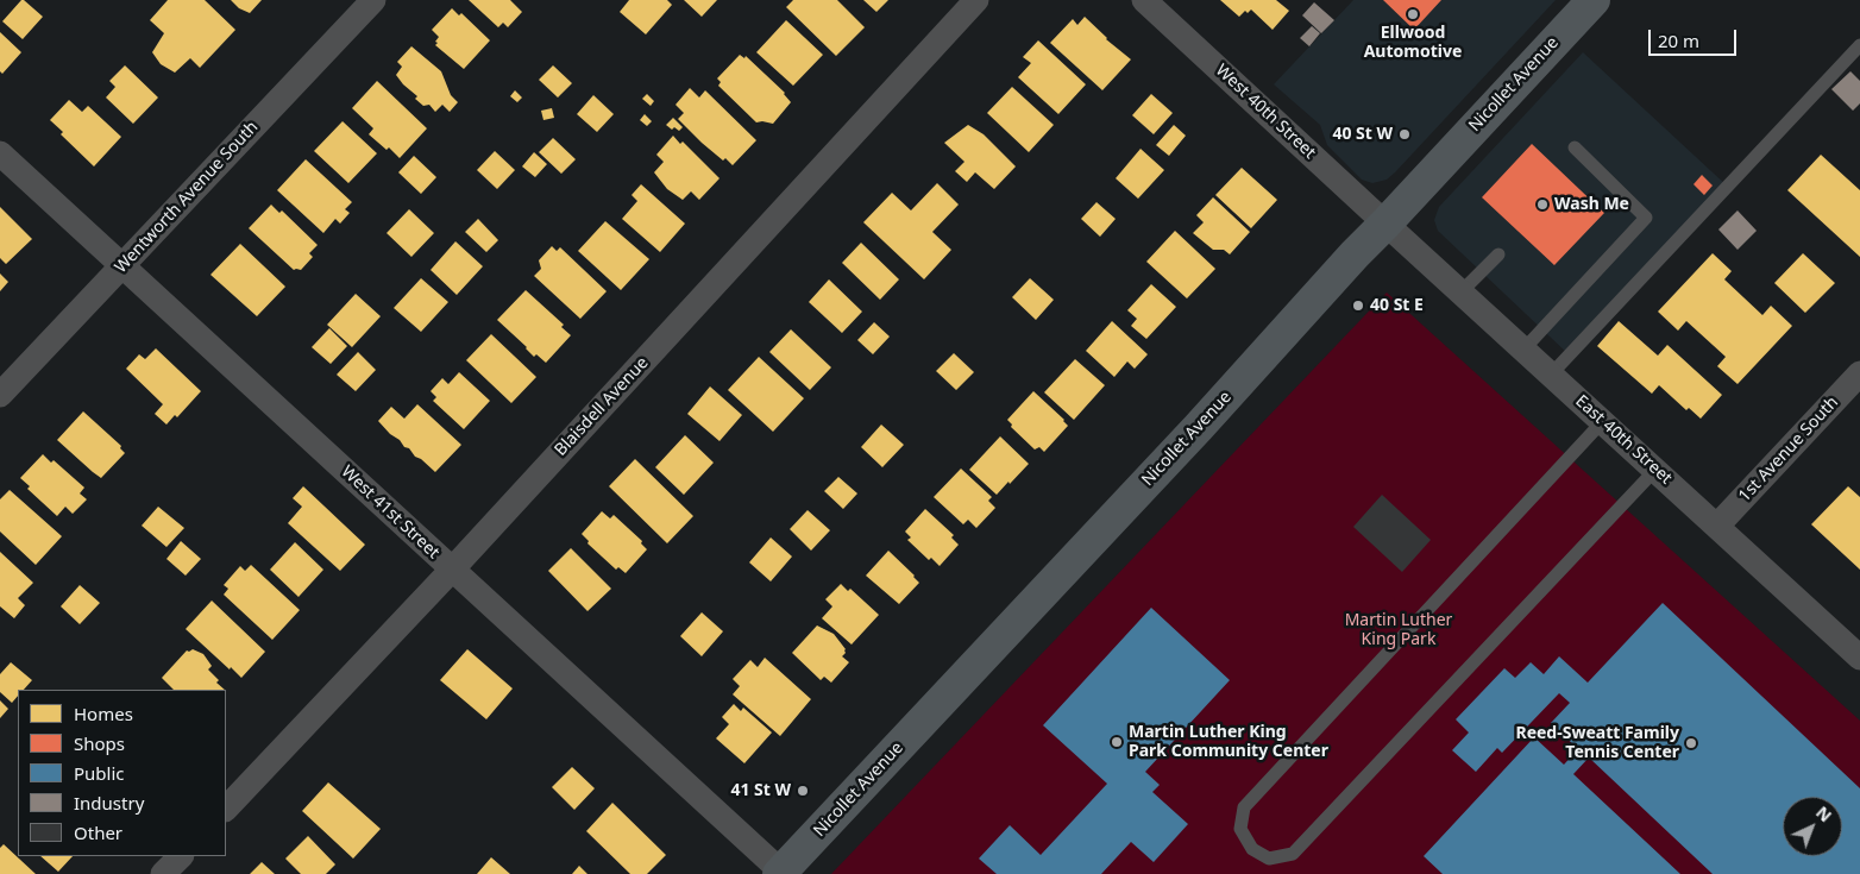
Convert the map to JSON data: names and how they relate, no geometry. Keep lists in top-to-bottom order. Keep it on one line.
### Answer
{"streets":{"main road":["Nicollet Avenue"],"street":["West 40th Street","Wentworth Avenue South","Blaisdell Avenue","East 40th Street","1st Avenue South","West 41st Street"]},"crossings":[["Nicollet Avenue","West 40th Street"],["Nicollet Avenue","East 40th Street"],["Nicollet Avenue","West 41st Street"],["West 40th Street","East 40th Street"],["Wentworth Avenue South","West 41st Street"],["Blaisdell Avenue","West 41st Street"],["East 40th Street","1st Avenue South"]],"parks":["Martin Luther King Park"],"places":["Ellwood Automotive","40 St W","Wash Me","40 St E","Martin Luther King Park Community Center","Reed-Sweatt Family Tennis Center","41 St W"],"legend":["Homes","Shops","Public","Industry","Other"],"scale_bar":"20 m","north":"top right"}
